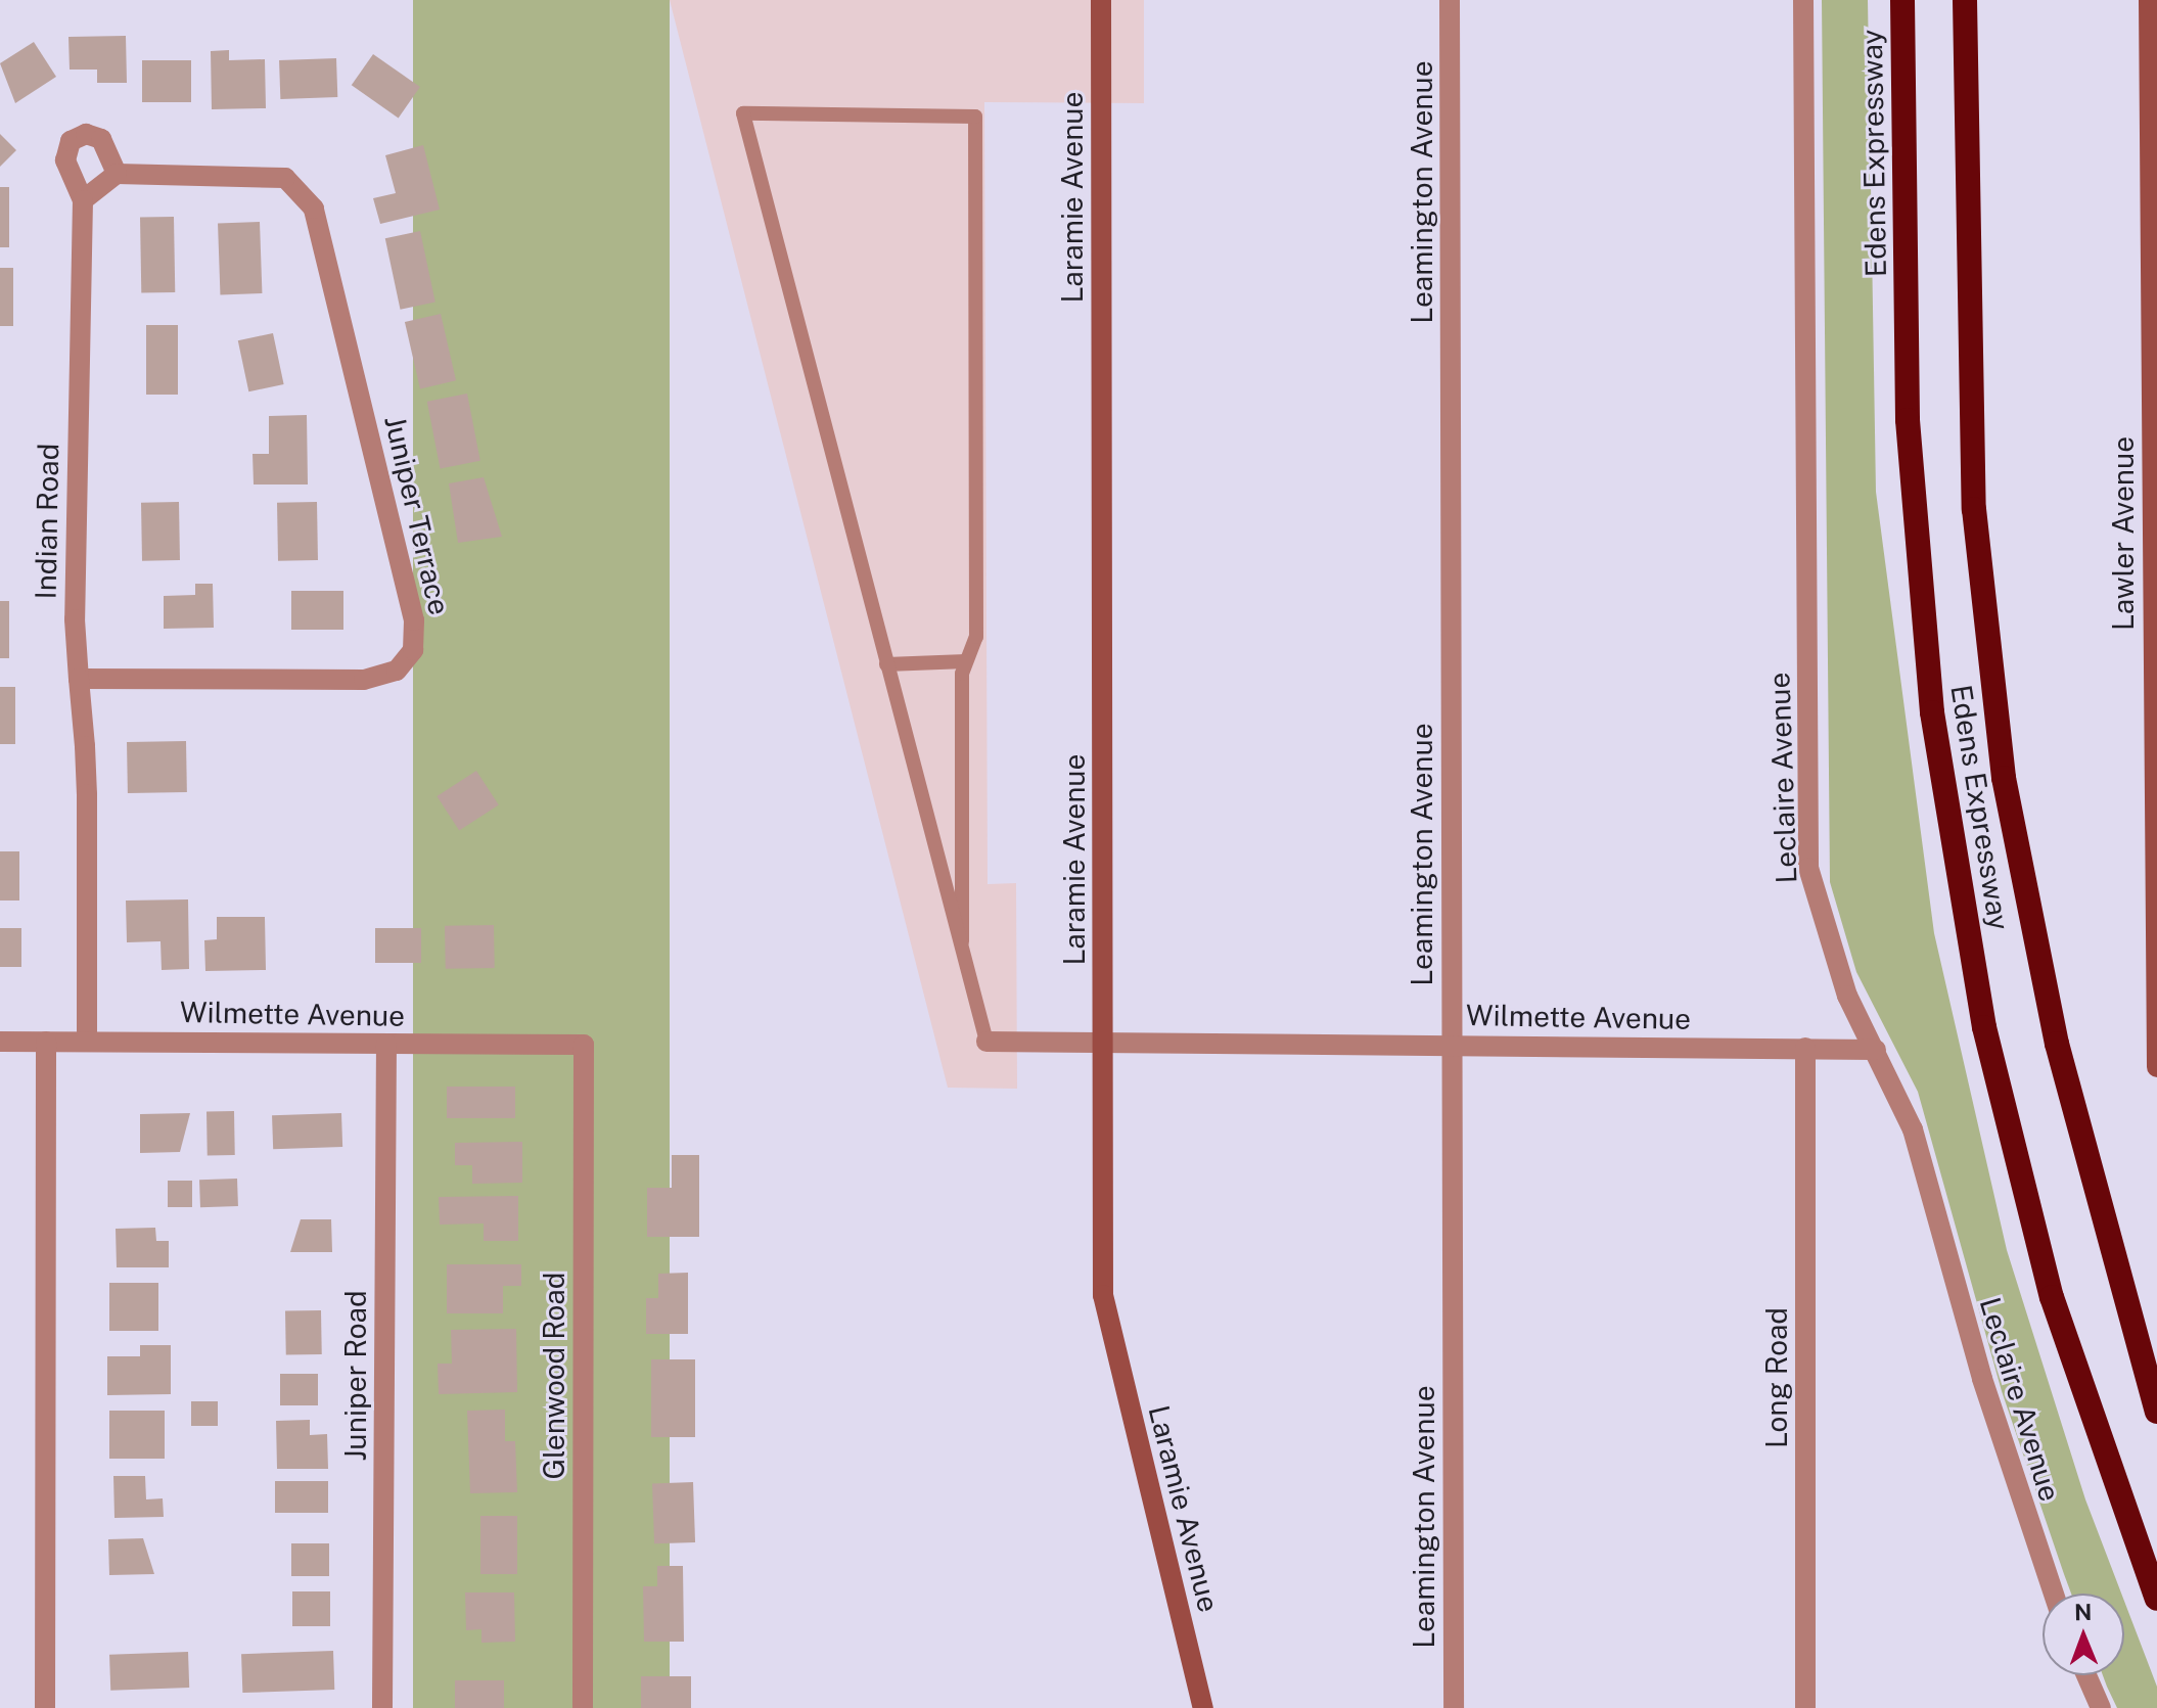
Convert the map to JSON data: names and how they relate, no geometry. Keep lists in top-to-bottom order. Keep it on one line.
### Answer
{"streets":{"highway":["Edens Expressway"],"street":["Leamington Avenue","Laramie Avenue","Juniper Terrace","Indian Road","Lawler Avenue","Leclaire Avenue","Wilmette Avenue","Juniper Road","Glenwood Road","Long Road"]},"crossings":[["Leamington Avenue","Wilmette Avenue"],["Laramie Avenue","Wilmette Avenue"],["Juniper Terrace","Indian Road"],["Indian Road","Wilmette Avenue"],["Leclaire Avenue","Wilmette Avenue"],["Wilmette Avenue","Juniper Road"],["Wilmette Avenue","Glenwood Road"],["Wilmette Avenue","Long Road"]],"north":"top"}
